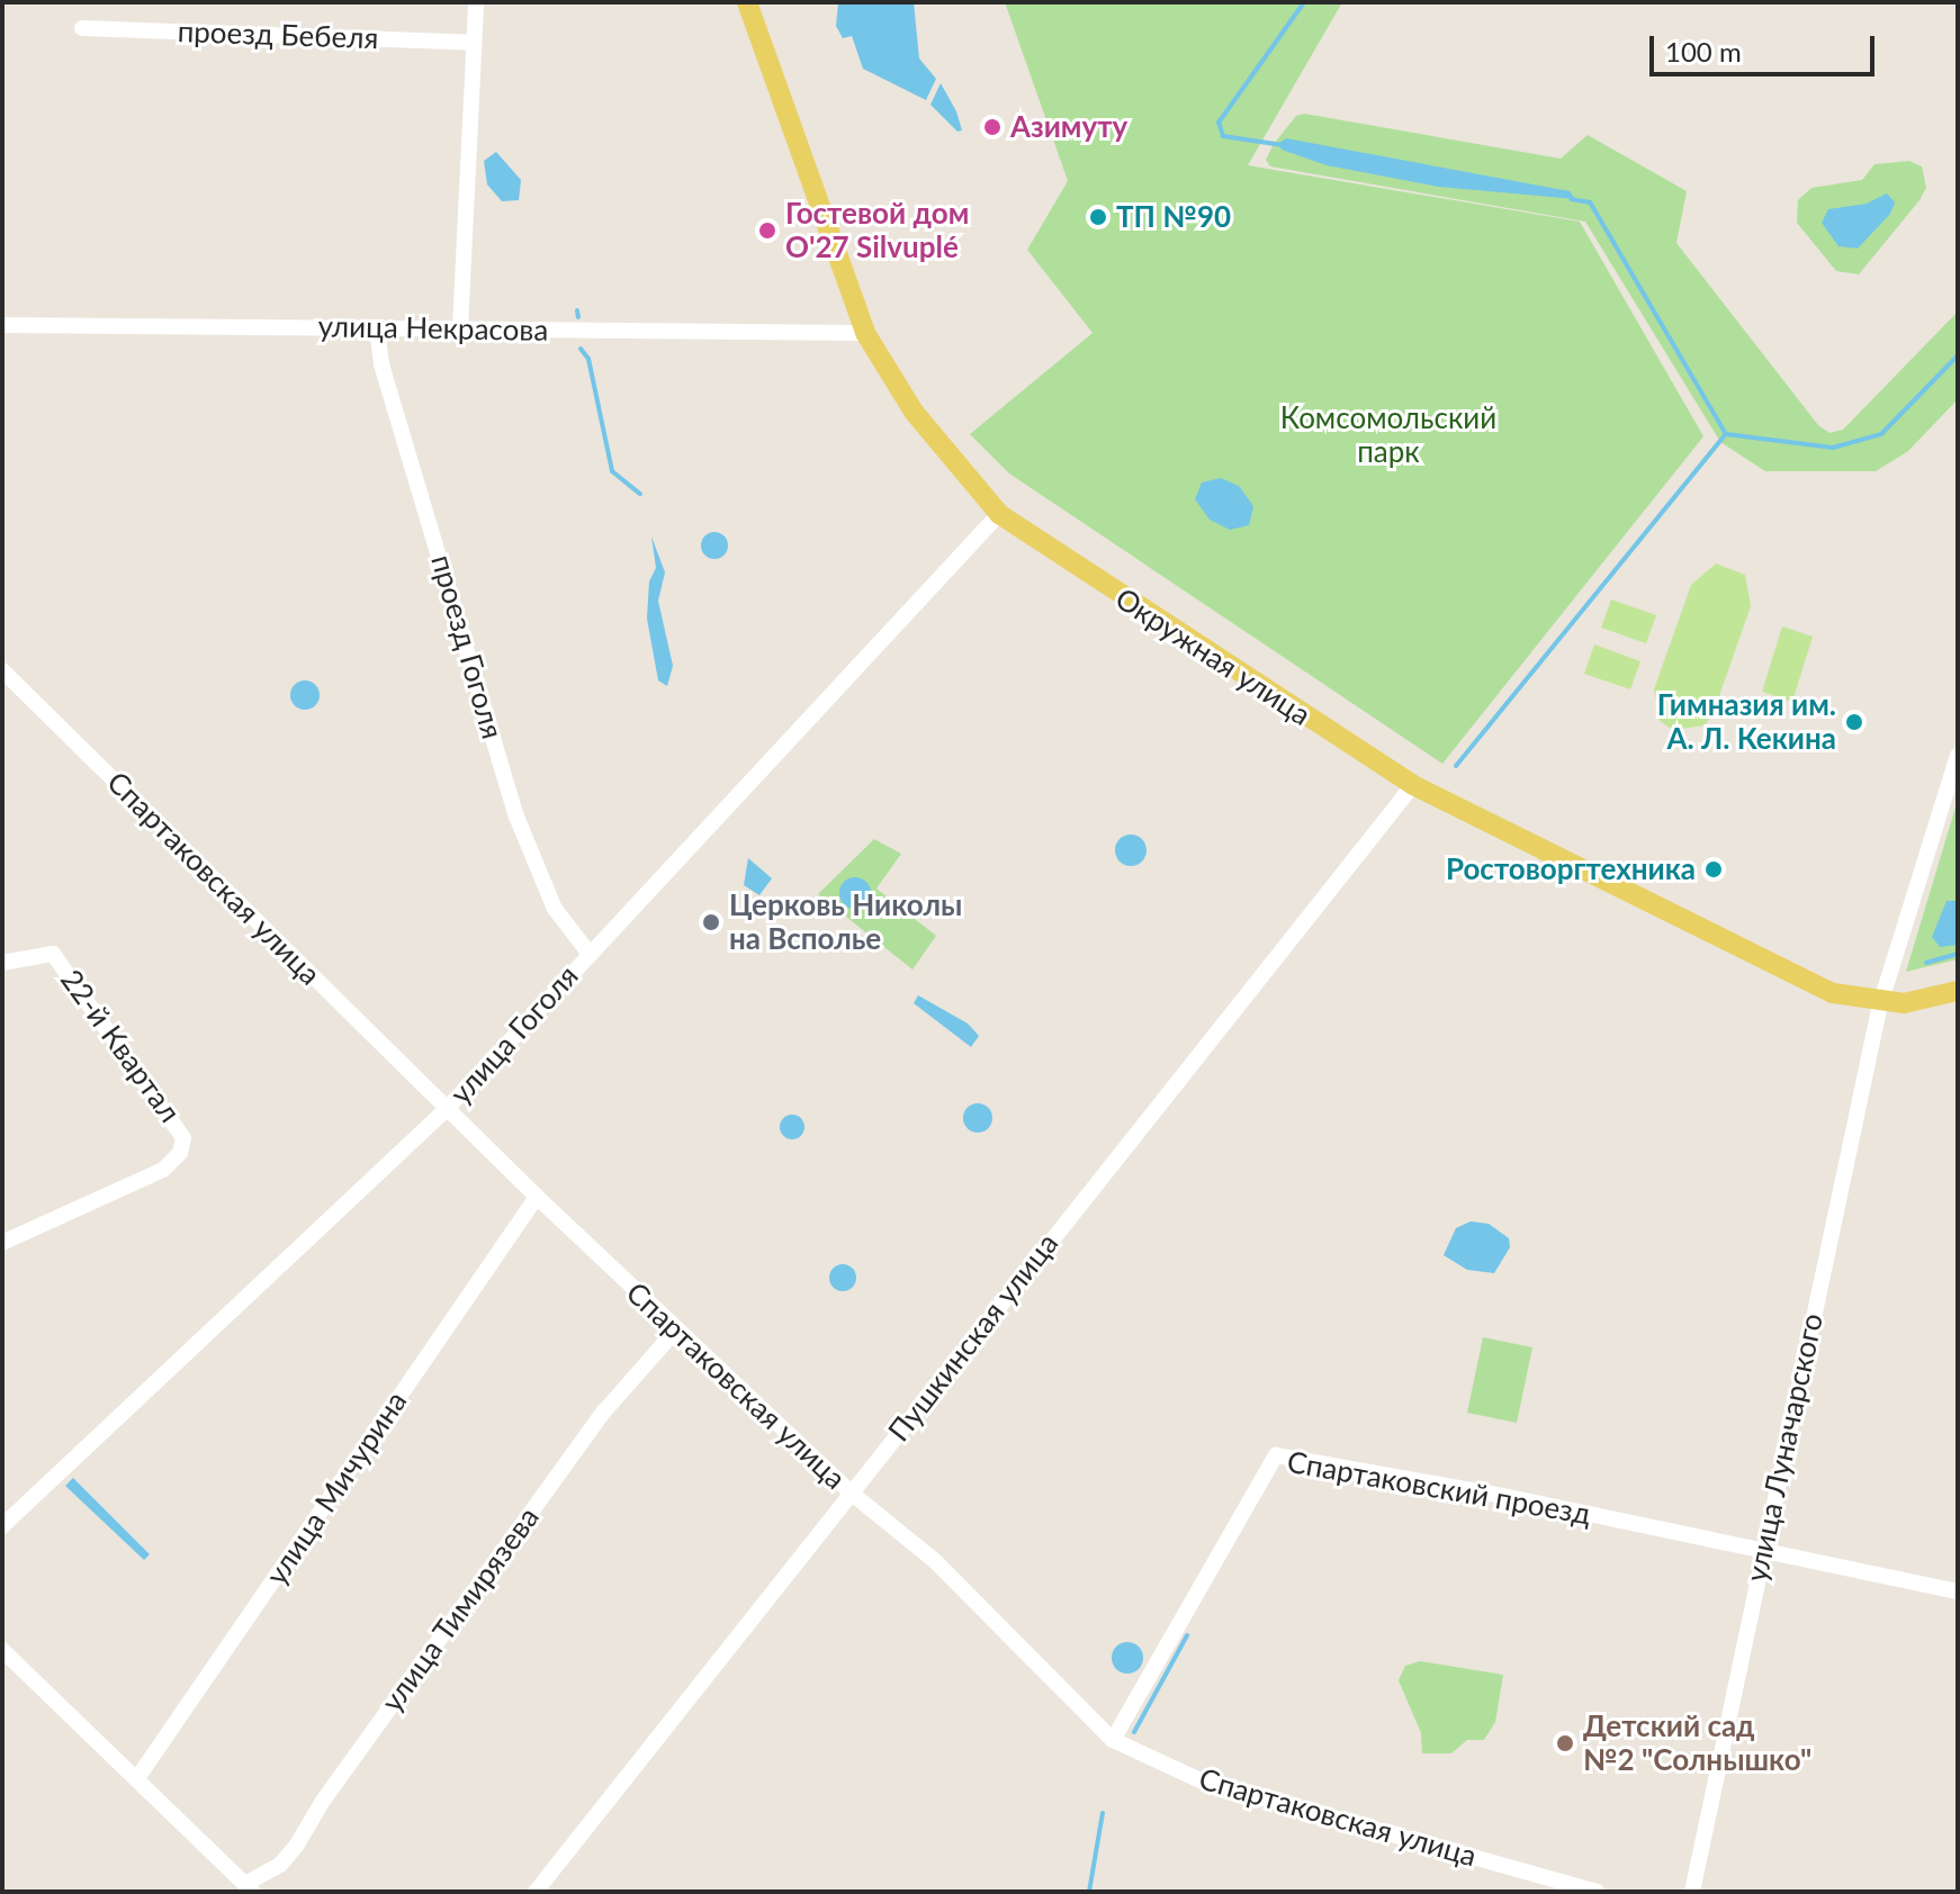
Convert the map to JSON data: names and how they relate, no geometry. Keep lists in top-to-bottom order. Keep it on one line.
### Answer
{"streets":{"main road":["Окружная улица"],"street":["проезд Бебеля","улица Некрасова","проезд Гоголя","Спартаковская улица","улица Гоголя","22-й Квартал","Пушкинская улица","улица Луначарского","улица Мичурина","Спартаковский проезд","улица Тимирязева"]},"crossings":[["улица Некрасова","проезд Гоголя"],["улица Некрасова","Окружная улица"],["проезд Гоголя","улица Гоголя"],["Окружная улица","улица Гоголя"],["Окружная улица","Пушкинская улица"],["Окружная улица","улица Луначарского"],["Спартаковская улица","улица Гоголя"],["Спартаковская улица","Пушкинская улица"],["Спартаковская улица","улица Мичурина"],["Спартаковская улица","Спартаковский проезд"],["Спартаковская улица","улица Тимирязева"],["улица Луначарского","Спартаковский проезд"]],"parks":["Комсомольский парк"],"places":["Азимуту","ТП №90","Гостевой дом O'27 Silvuplé","Гимназия им. А. Л. Кекина","Ростоворгтехника","Церковь Николы на Всполье","Детский сад №2 \"Солнышко\""],"scale_bar":"100 m"}
